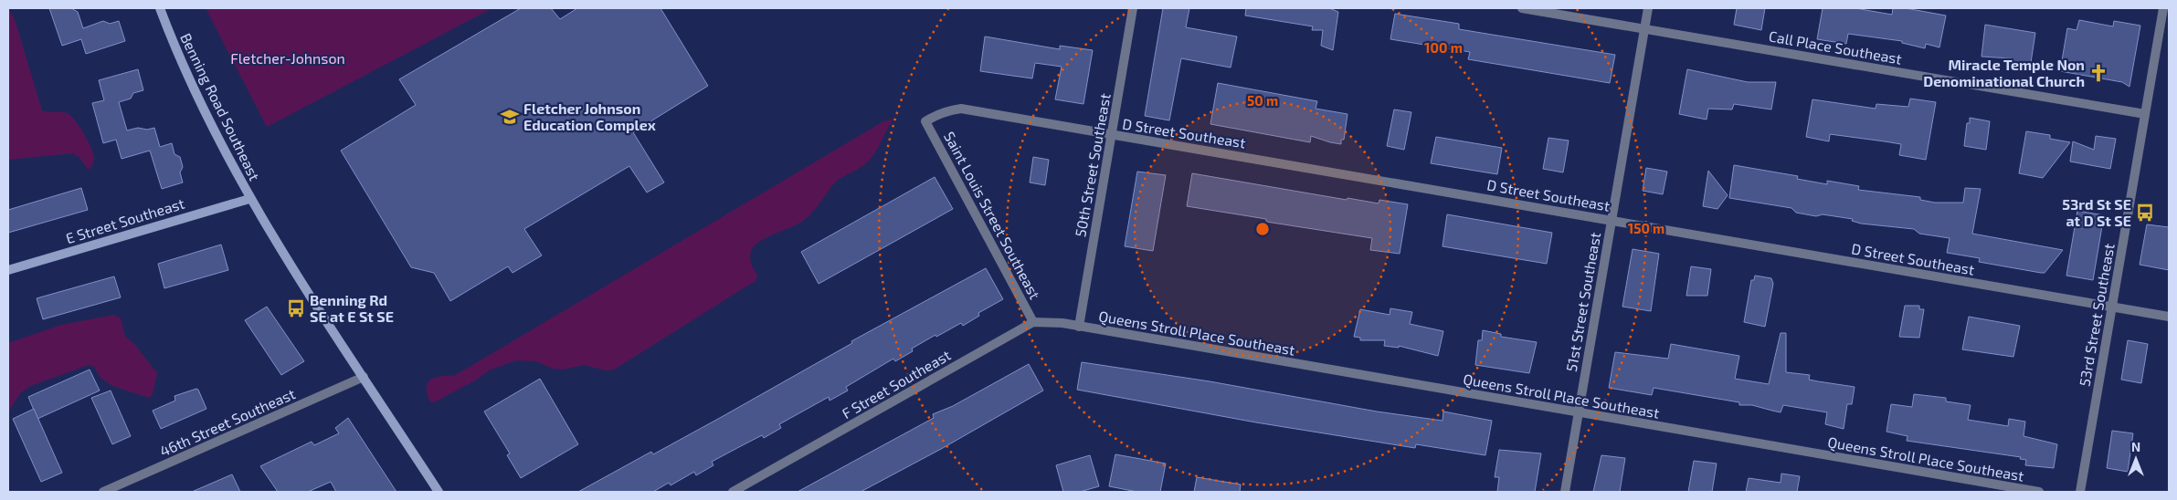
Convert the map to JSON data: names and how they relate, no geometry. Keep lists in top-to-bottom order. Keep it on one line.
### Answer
{"streets":{"main road":["Benning Road Southeast","E Street Southeast"],"street":["Call Place Southeast","D Street Southeast","50th Street Southeast","Saint Louis Street Southeast","51st Street Southeast","53rd Street Southeast","Queens Stroll Place Southeast","F Street Southeast","46th Street Southeast"]},"crossings":[["Call Place Southeast","51st Street Southeast"],["Call Place Southeast","53rd Street Southeast"],["Benning Road Southeast","E Street Southeast"],["Benning Road Southeast","46th Street Southeast"],["D Street Southeast","50th Street Southeast"],["D Street Southeast","Saint Louis Street Southeast"],["D Street Southeast","51st Street Southeast"],["D Street Southeast","53rd Street Southeast"],["50th Street Southeast","Queens Stroll Place Southeast"],["Saint Louis Street Southeast","F Street Southeast"],["51st Street Southeast","Queens Stroll Place Southeast"]],"parks":["Fletcher-Johnson"],"places":{"church":["Miracle Temple Non Denominational Church"],"school or university":["Fletcher Johnson Education Complex"],"bus stop":["53rd St SE at D St SE","Benning Rd SE at E St SE"]},"north":"top","rings":["100 m","50 m","150 m"]}
